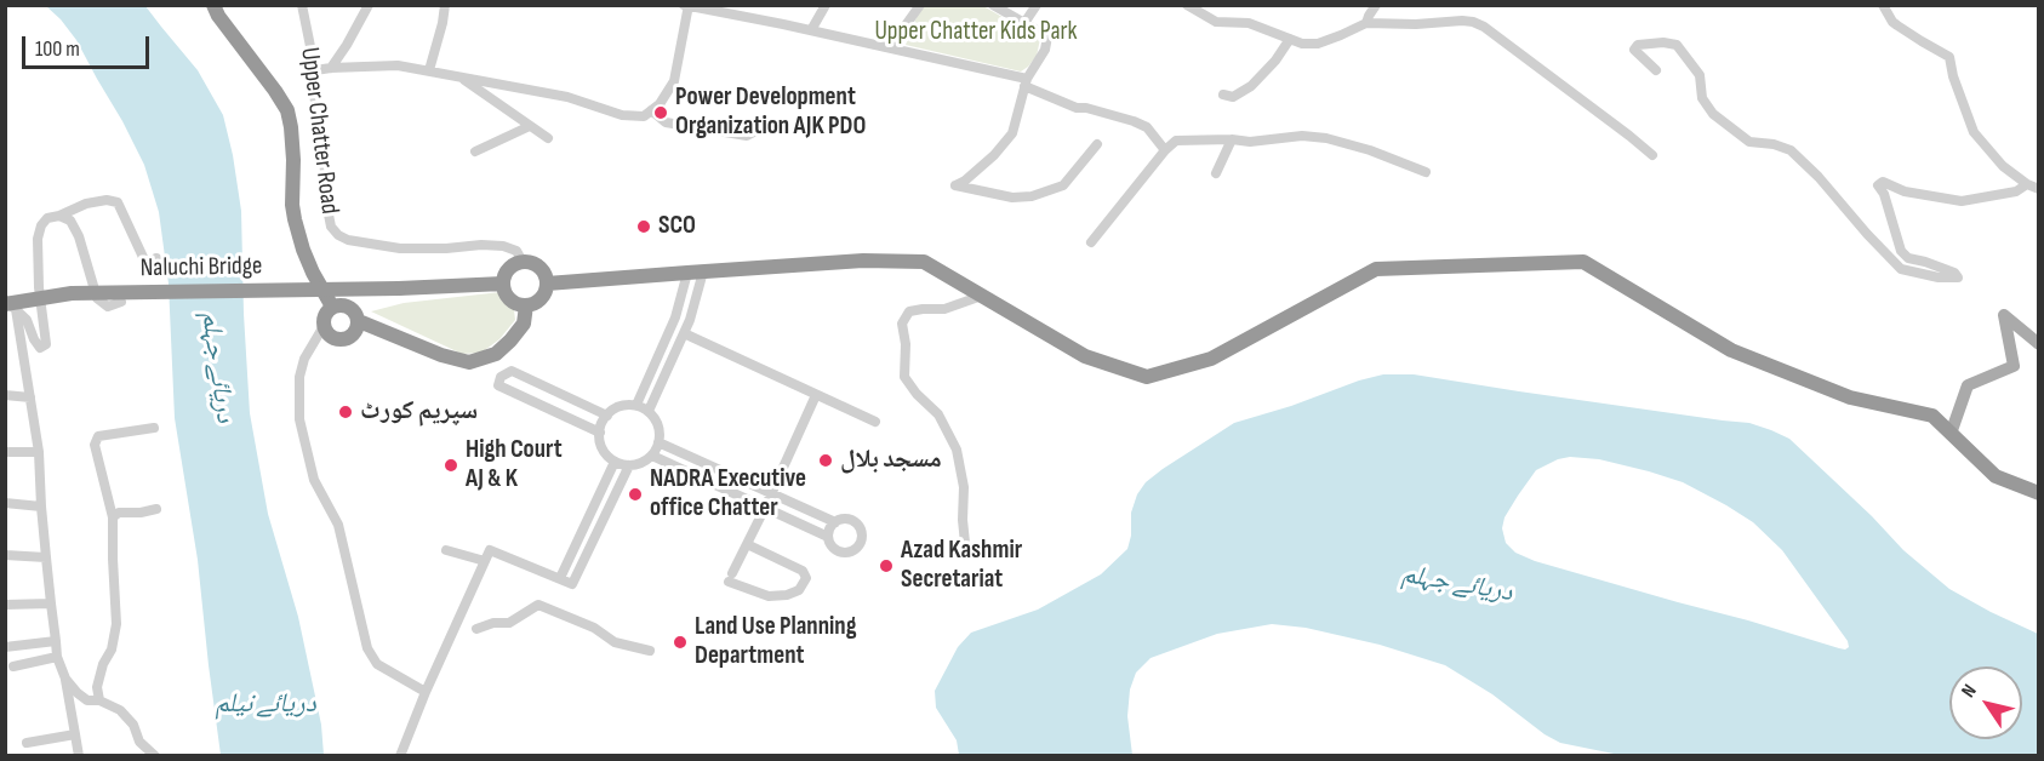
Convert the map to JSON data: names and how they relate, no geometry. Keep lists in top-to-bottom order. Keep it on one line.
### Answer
{"streets":{"highway":["Naluchi Bridge"],"street":["Upper Chatter Road"]},"crossings":[["Upper Chatter Road","Naluchi Bridge"]],"water":["دریائے جہلم","دریائے نیلم"],"parks":["Upper Chatter Kids Park"],"places":["Power Development Organization AJK PDO","SCO","سپریم کورٹ","مسجد بلال","High Court AJ & K","NADRA Executive office Chatter","Azad Kashmir Secretariat","Land Use Planning Department"],"scale_bar":"100 m","north":"top left"}
